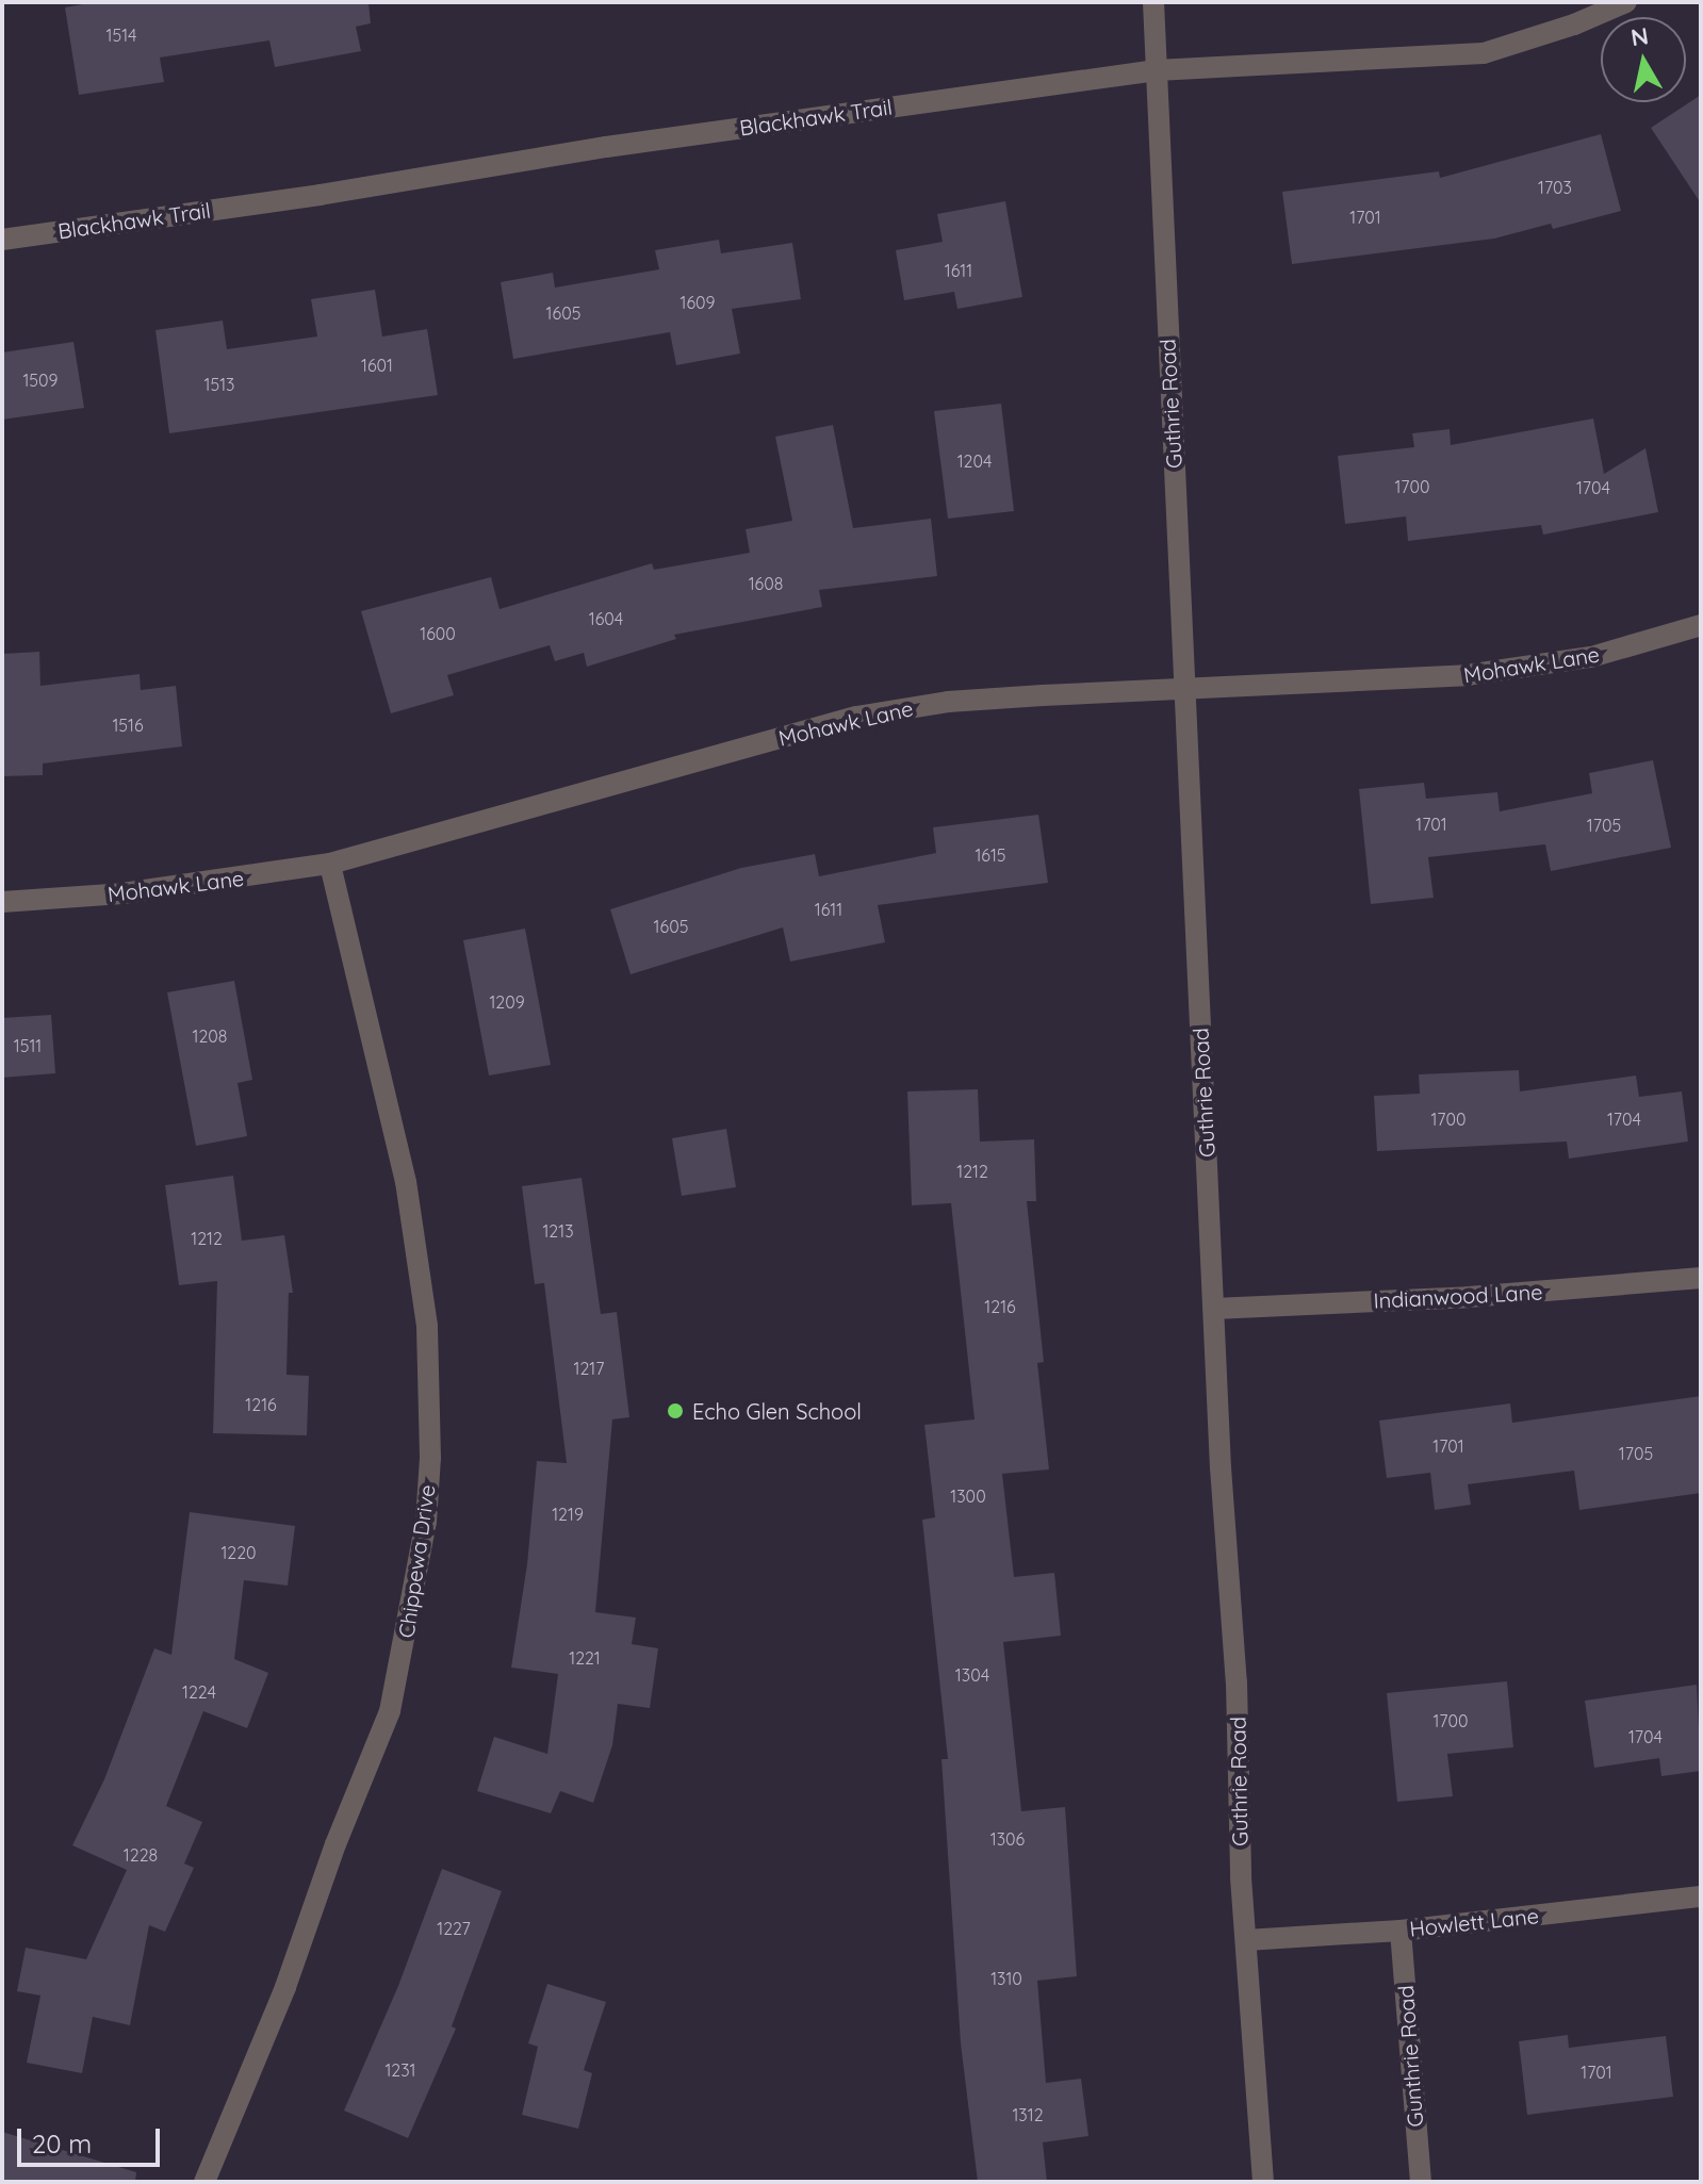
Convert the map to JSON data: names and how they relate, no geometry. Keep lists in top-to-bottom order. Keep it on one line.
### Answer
{"streets":{"street":["Blackhawk Trail","Guthrie Road","Mohawk Lane","Indianwood Lane","Chippewa Drive","Howlett Lane","Gunthrie Road"]},"crossings":[["Blackhawk Trail","Guthrie Road"],["Guthrie Road","Mohawk Lane"],["Guthrie Road","Indianwood Lane"],["Guthrie Road","Howlett Lane"],["Mohawk Lane","Chippewa Drive"],["Howlett Lane","Gunthrie Road"]],"places":["Echo Glen School"],"house_numbers":["1514","1703","1701","1611","1609","1605","1601","1509","1513","1204","1700","1704","1608","1604","1600","1516","1701","1705","1615","1611","1605","1209","1208","1511","1700","1704","1212","1213","1212","1216","1217","1216","1701","1705","1300","1219","1220","1221","1304","1224","1700","1704","1306","1228","1227","1310","1231","1701","1312"],"scale_bar":"20 m","north":"top"}
